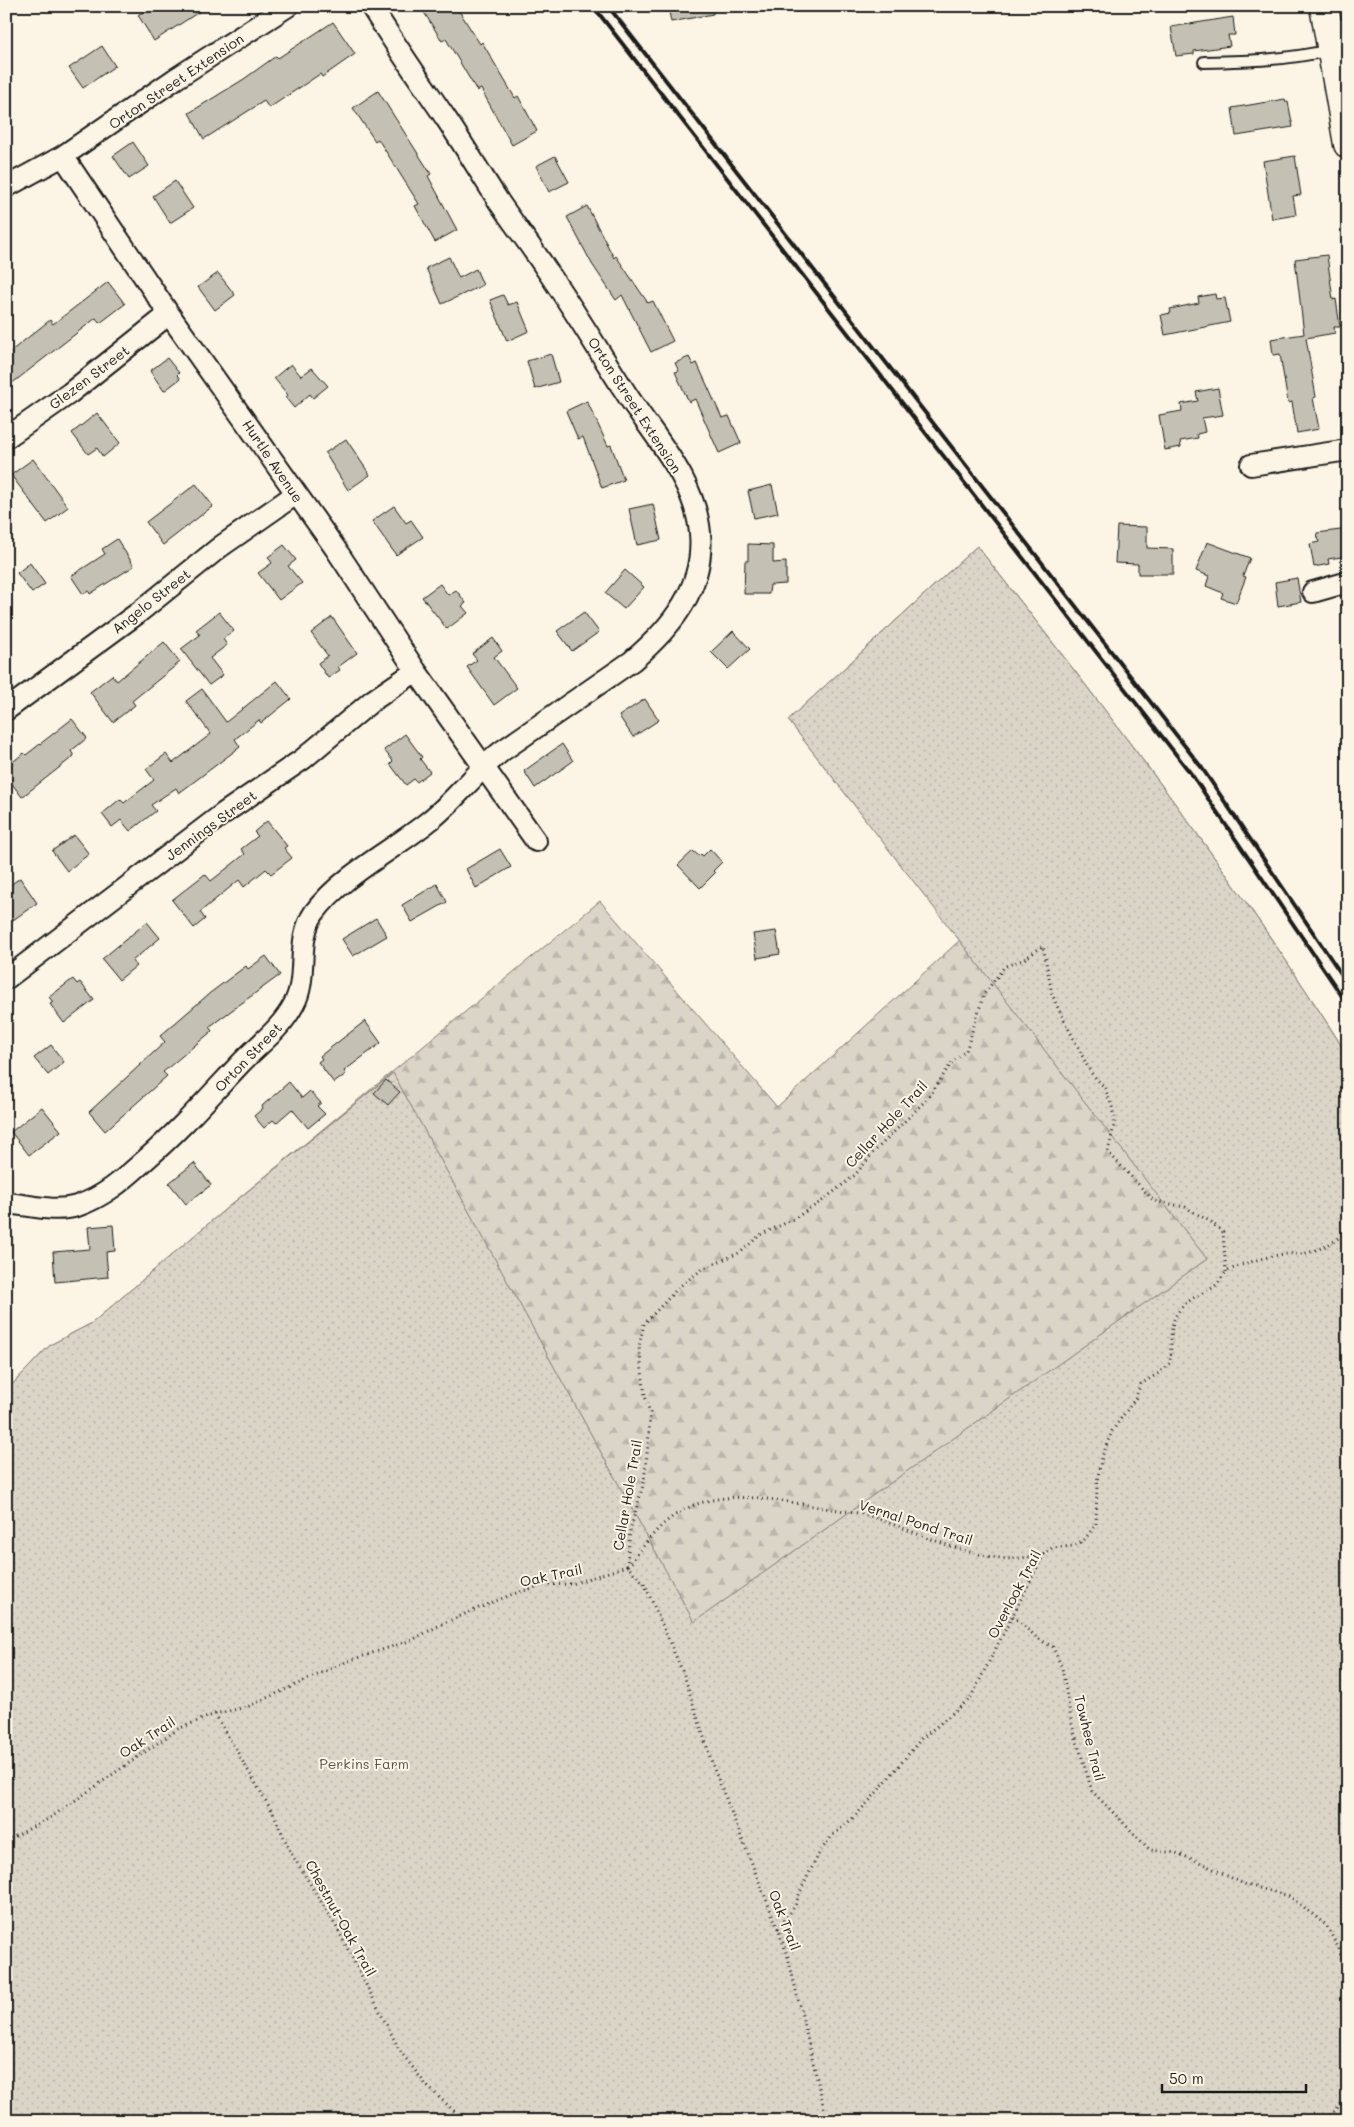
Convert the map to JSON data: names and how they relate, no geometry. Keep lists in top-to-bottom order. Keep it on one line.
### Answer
{"streets":{"street":["Orton Street Extension","Glezen Street","Hurtle Avenue","Angelo Street","Jennings Street","Orton Street"],"path":["Cellar Hole Trail","Vernal Pond Trail","Oak Trail","Overlook Trail","Towhee Trail","Chestnut-Oak Trail"]},"crossings":[["Orton Street Extension","Hurtle Avenue"],["Orton Street Extension","Orton Street"],["Glezen Street","Hurtle Avenue"],["Hurtle Avenue","Angelo Street"],["Hurtle Avenue","Jennings Street"],["Hurtle Avenue","Orton Street"],["Cellar Hole Trail","Vernal Pond Trail"],["Cellar Hole Trail","Oak Trail"],["Cellar Hole Trail","Overlook Trail"],["Vernal Pond Trail","Oak Trail"],["Vernal Pond Trail","Overlook Trail"],["Oak Trail","Overlook Trail"],["Oak Trail","Chestnut-Oak Trail"],["Overlook Trail","Towhee Trail"]],"parks":["Perkins Farm"],"scale_bar":"50 m"}
